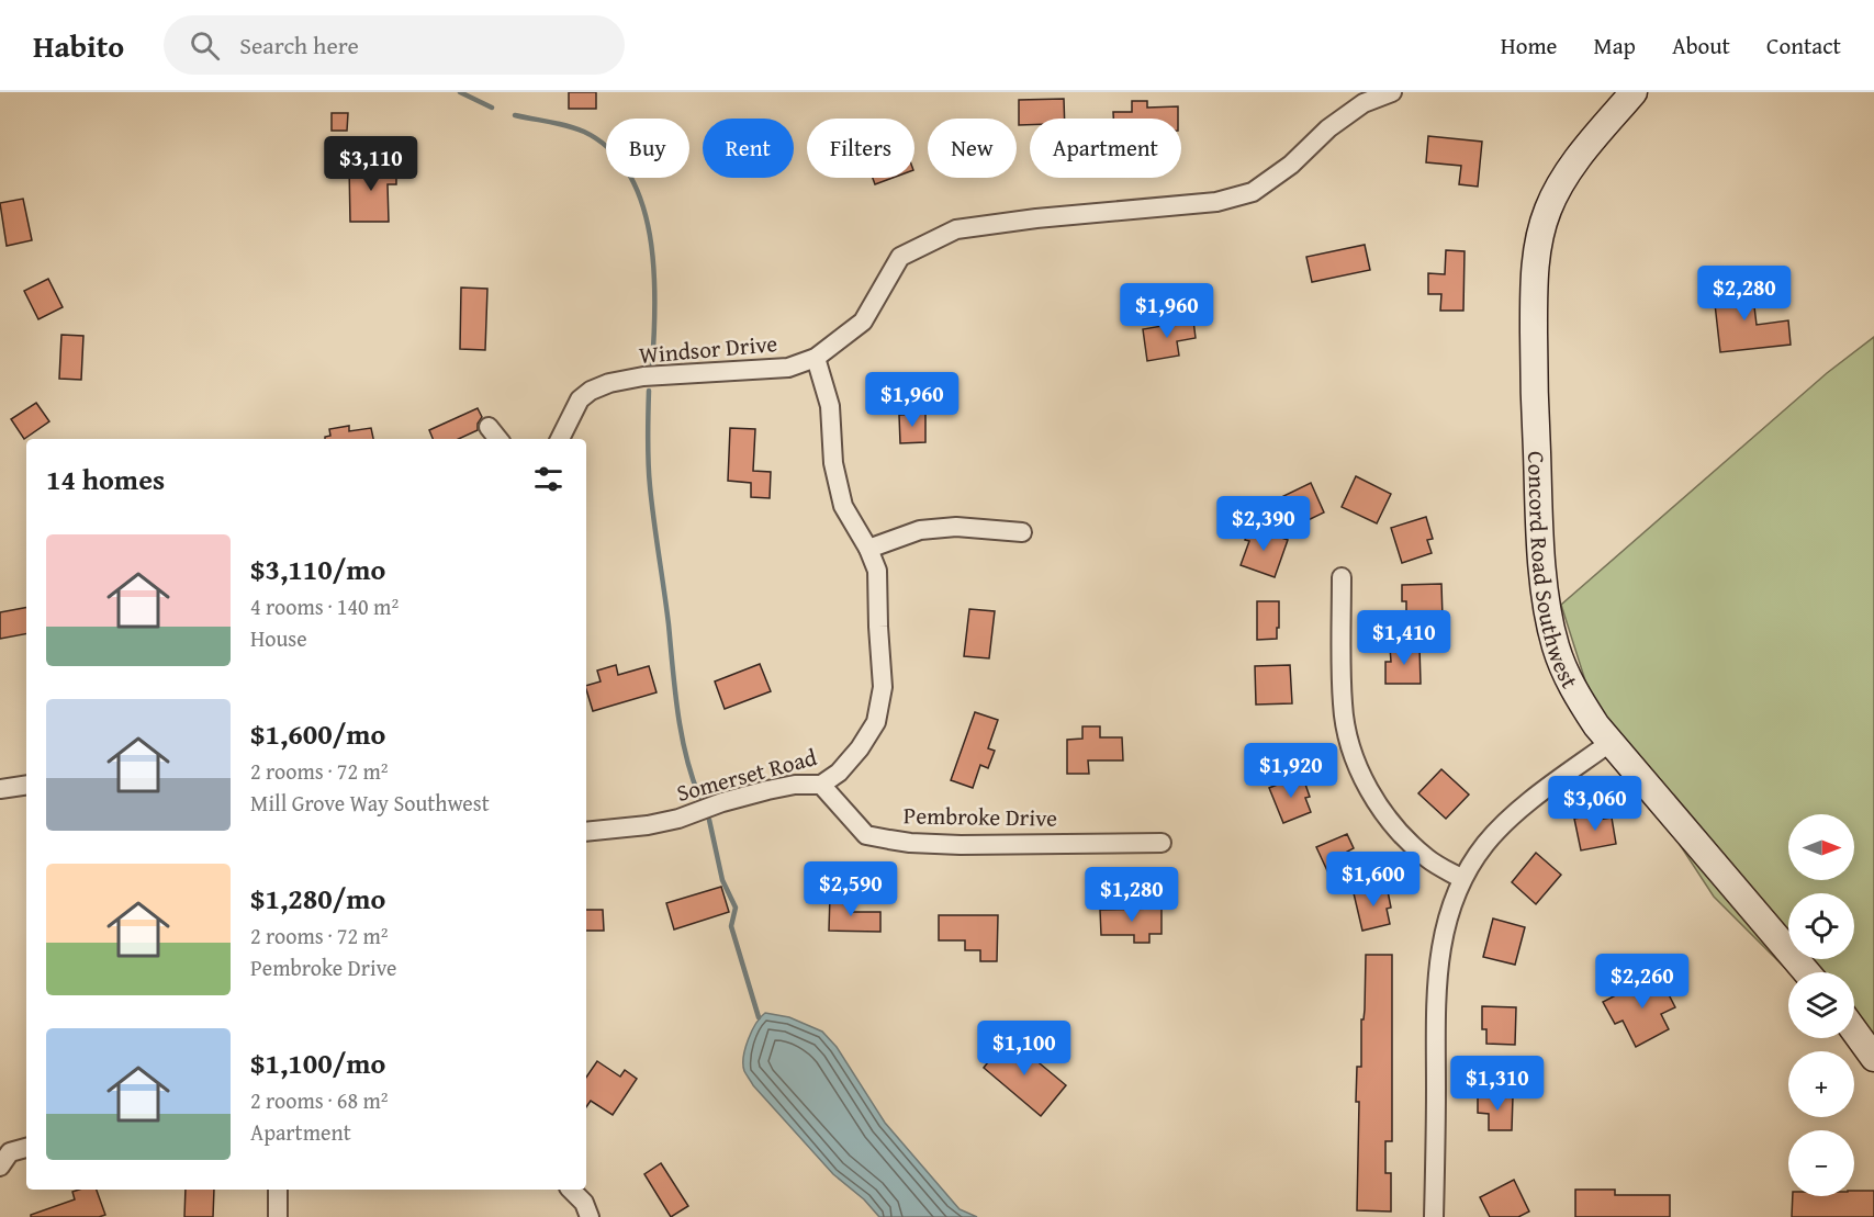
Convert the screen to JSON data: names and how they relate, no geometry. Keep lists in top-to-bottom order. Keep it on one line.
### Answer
{"streets":{"street":["Windsor Drive","Concord Road Southwest","Somerset Road","Pembroke Drive"]},"crossings":[["Windsor Drive","Somerset Road"],["Somerset Road","Pembroke Drive"]],"north":"right","page":{"header":"Habito","search":"Search here","nav":["Home","Map","About","Contact"],"chip":["Buy","Rent","Filters","New","Apartment"],"price":["$3,110","$2,280","$1,960","$1,960","$2,390","$1,410","$1,920","$3,060","$1,600","$2,590","$1,280","$2,260","$1,100","$1,310"],"heading":"14 homes","list":[{"name":"$3,110/mo","note":"4 rooms · 140 m² · House"},{"name":"$1,600/mo","note":"2 rooms · 72 m² · Mill Grove Way Southwest"},{"name":"$1,280/mo","note":"2 rooms · 72 m² · Pembroke Drive"},{"name":"$1,100/mo","note":"2 rooms · 68 m² · Apartment"}],"map_buttons":["+","−"]}}
